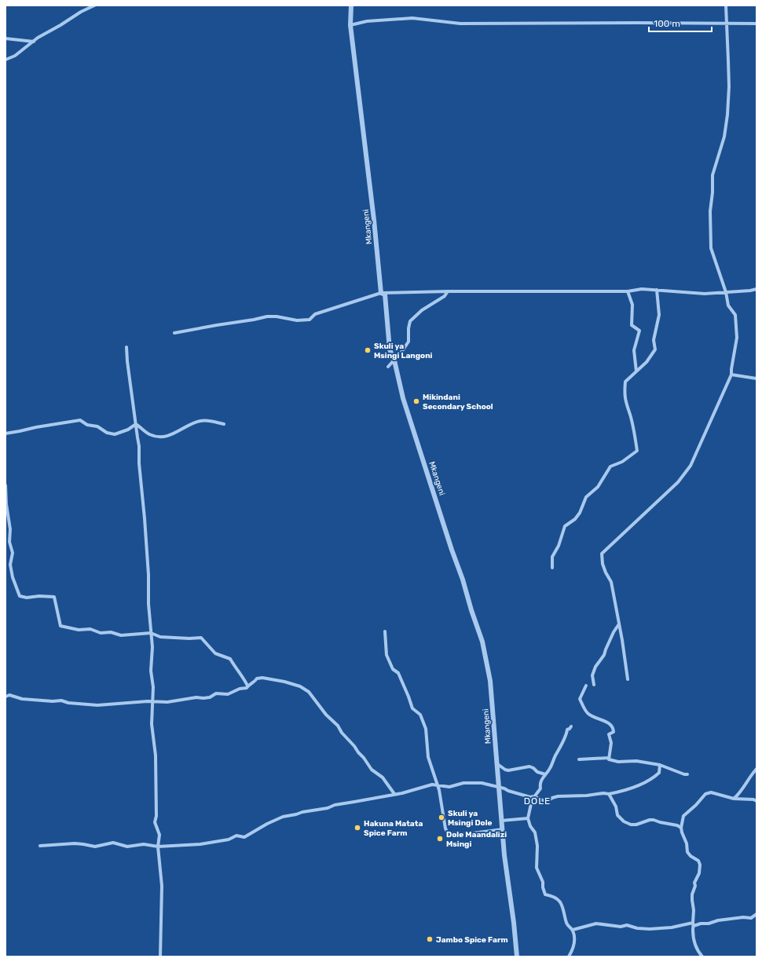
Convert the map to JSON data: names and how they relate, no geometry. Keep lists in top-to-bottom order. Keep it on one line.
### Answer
{"streets":{"street":["Mkangeni"]},"districts":["DOLE"],"places":["Skuli ya Msingi Langoni","Mikindani Secondary School","Skuli ya Msingi Dole","Hakuna Matata Spice Farm","Dole Maandalizi Msingi","Jambo Spice Farm"],"scale_bar":"100 m"}
